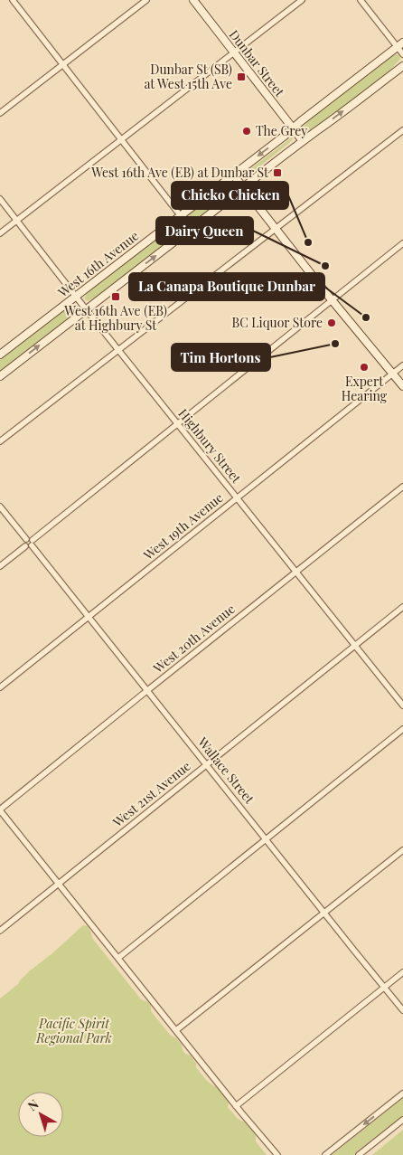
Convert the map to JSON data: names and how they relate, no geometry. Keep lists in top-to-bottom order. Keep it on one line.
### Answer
{"streets":{"main road":["Dunbar Street","West 16th Avenue"],"street":["Highbury Street","West 19th Avenue","West 20th Avenue","Wallace Street","West 21st Avenue"]},"crossings":[["Dunbar Street","West 16th Avenue"],["West 16th Avenue","Highbury Street"],["Highbury Street","West 19th Avenue"],["Highbury Street","West 20th Avenue"],["Highbury Street","West 21st Avenue"],["West 19th Avenue","Wallace Street"],["West 20th Avenue","Wallace Street"],["Wallace Street","West 21st Avenue"]],"parks":["Pacific Spirit Regional Park"],"places":{"transit":["Dunbar St (SB) at West 15th Ave","West 16th Ave (EB) at Dunbar St","West 16th Ave (EB) at Highbury St"],"other":["The Grey","Chicko Chicken","Dairy Queen","La Canapa Boutique Dunbar","BC Liquor Store","Tim Hortons","Expert Hearing"]},"north":"top left"}
